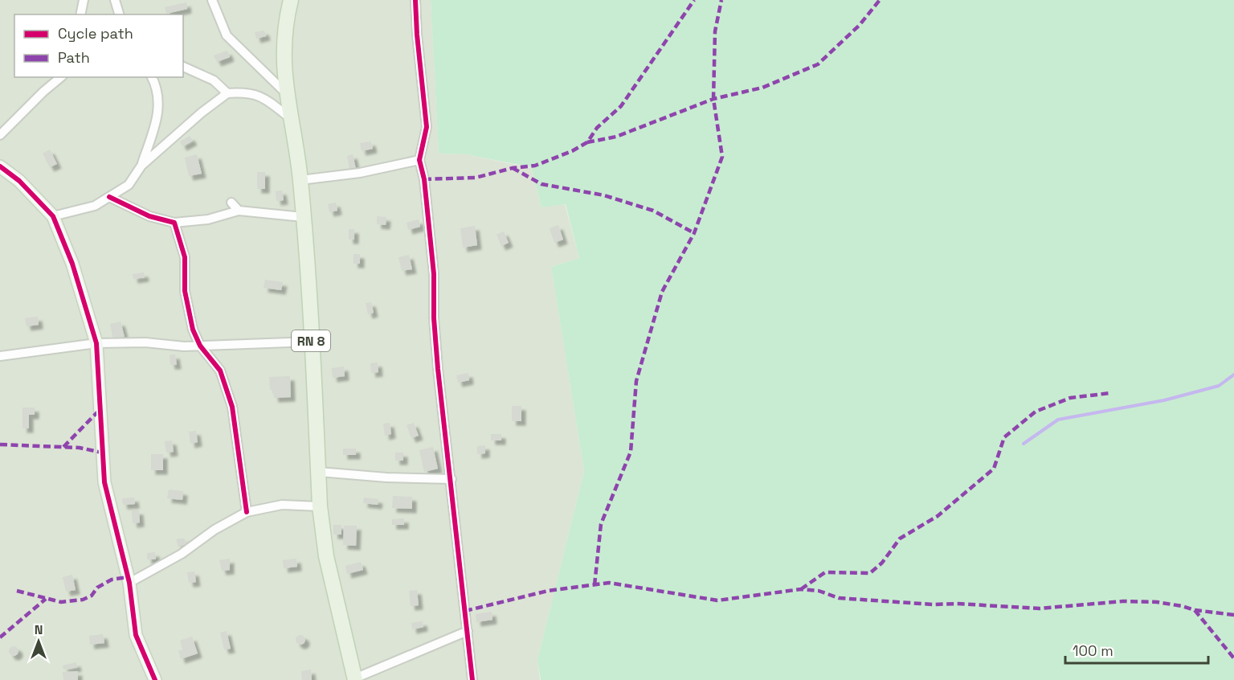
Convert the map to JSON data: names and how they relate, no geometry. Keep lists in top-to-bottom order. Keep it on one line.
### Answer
{"streets":{"main road":["RN 8"]},"legend":["Cycle path","Path"],"scale_bar":"100 m","north":"top"}
